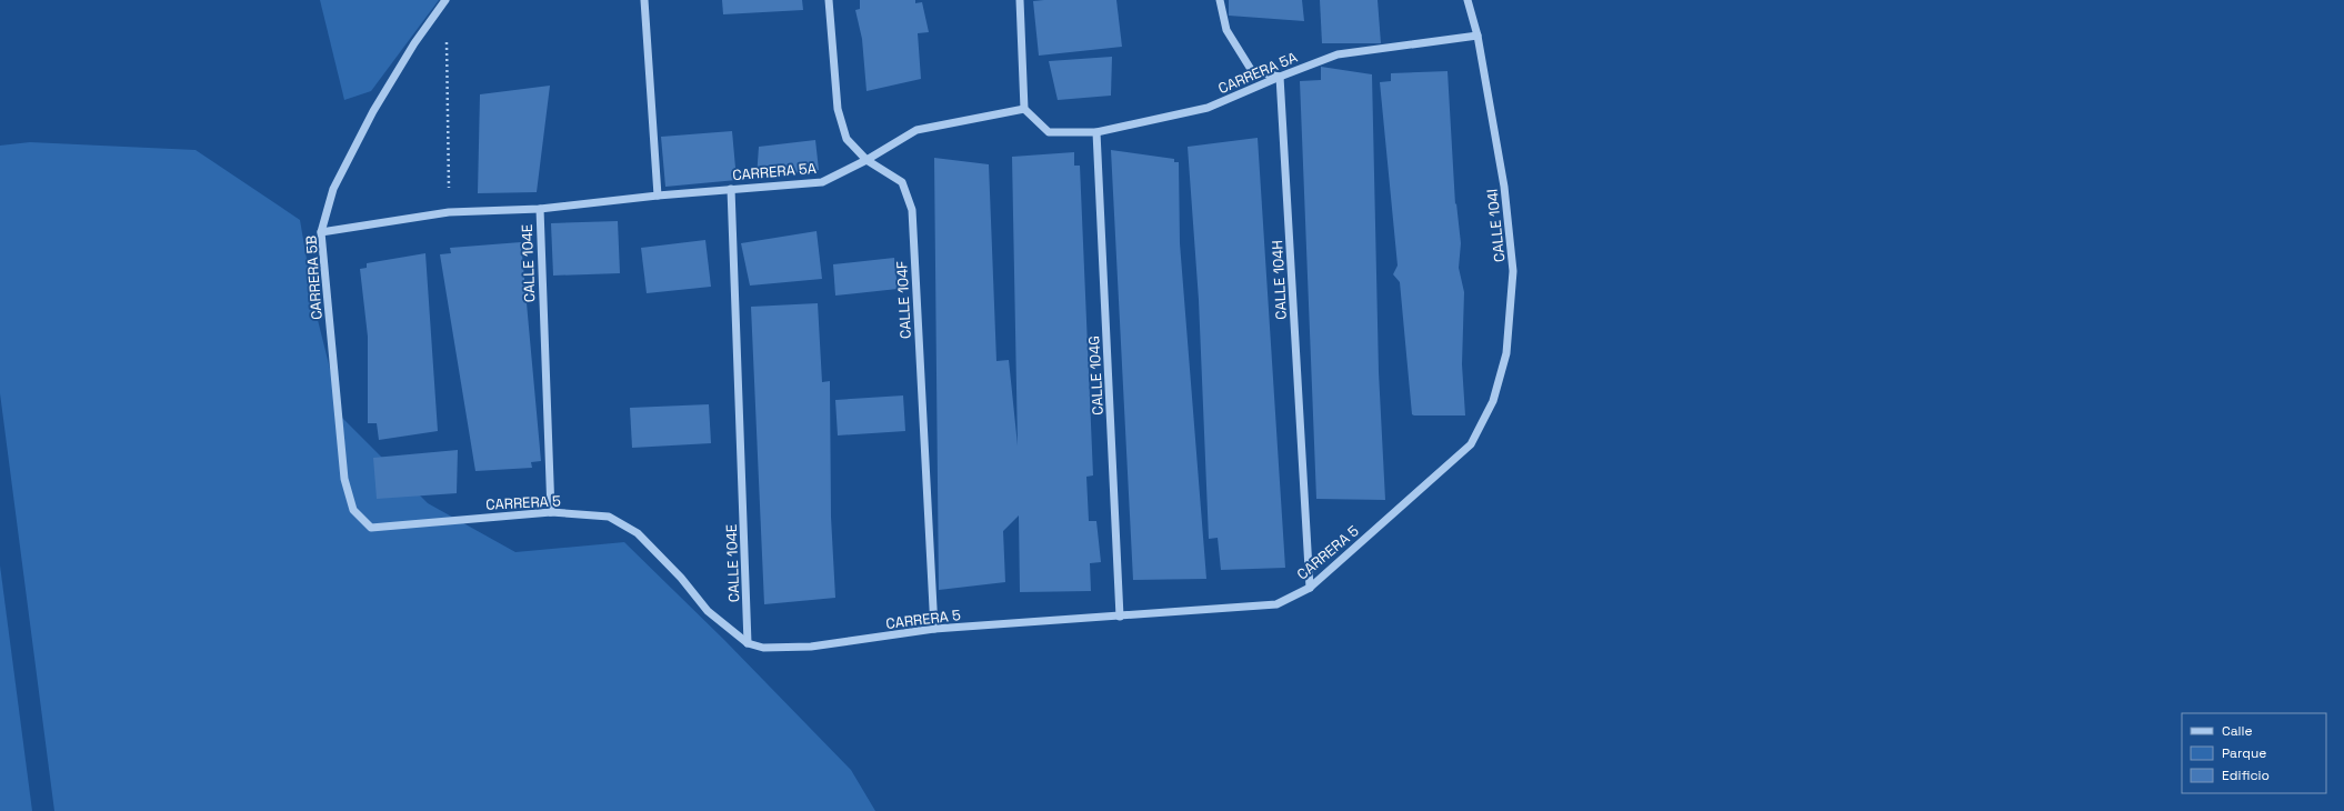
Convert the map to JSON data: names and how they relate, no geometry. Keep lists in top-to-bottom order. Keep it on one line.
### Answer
{"streets":{"street":["CARRERA 5A","CALLE 104I","CALLE 104E","CARRERA 5B","CALLE 104H","CALLE 104F","CALLE 104G","CARRERA 5"]},"crossings":[["CARRERA 5A","CALLE 104I"],["CARRERA 5A","CALLE 104E"],["CARRERA 5A","CALLE 104H"],["CARRERA 5A","CALLE 104F"],["CARRERA 5A","CALLE 104G"],["CALLE 104I","CARRERA 5"],["CALLE 104E","CARRERA 5B"],["CALLE 104E","CARRERA 5"],["CARRERA 5B","CARRERA 5"],["CALLE 104H","CARRERA 5"],["CALLE 104F","CARRERA 5"],["CALLE 104G","CARRERA 5"]],"legend":["Calle","Parque","Edificio"]}
